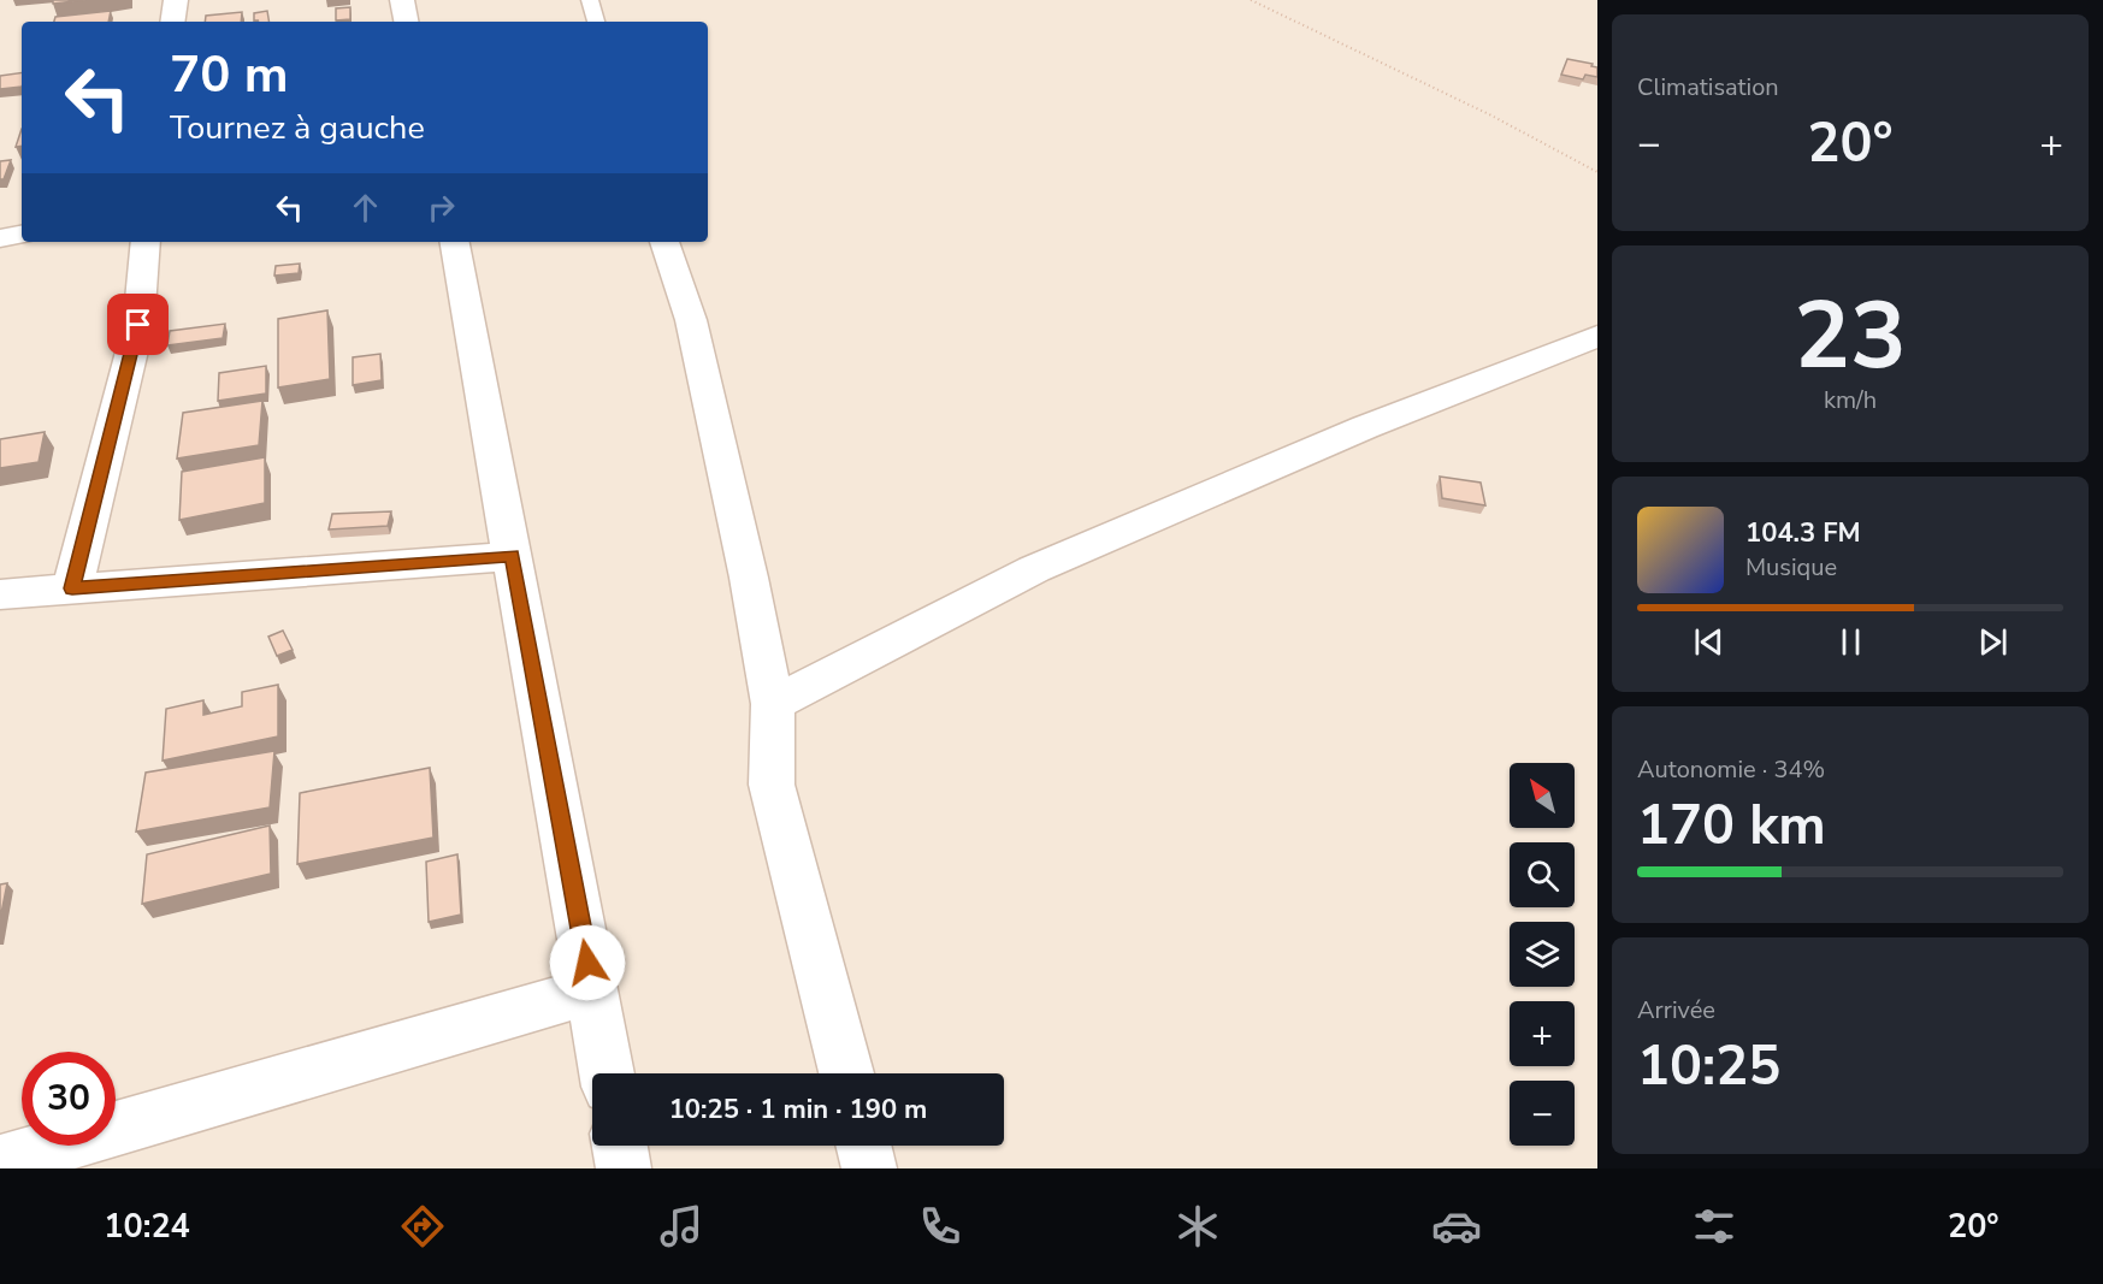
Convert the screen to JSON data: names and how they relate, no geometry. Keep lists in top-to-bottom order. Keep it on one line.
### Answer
{"north":"top left","page":{"tile":["Climatisation",["23","km/h"],["Autonomie · 34%","170 km"],["Arrivée","10:25"]],"turn":["70 m","Tournez à gauche"],"heat":["−","20°","+"],"song":["104.3 FM","Musique"],"map_buttons":["+","−"],"limit":"30","trip":"10:25 · 1 min · 190 m","tabs":["10:24","20°"]}}
